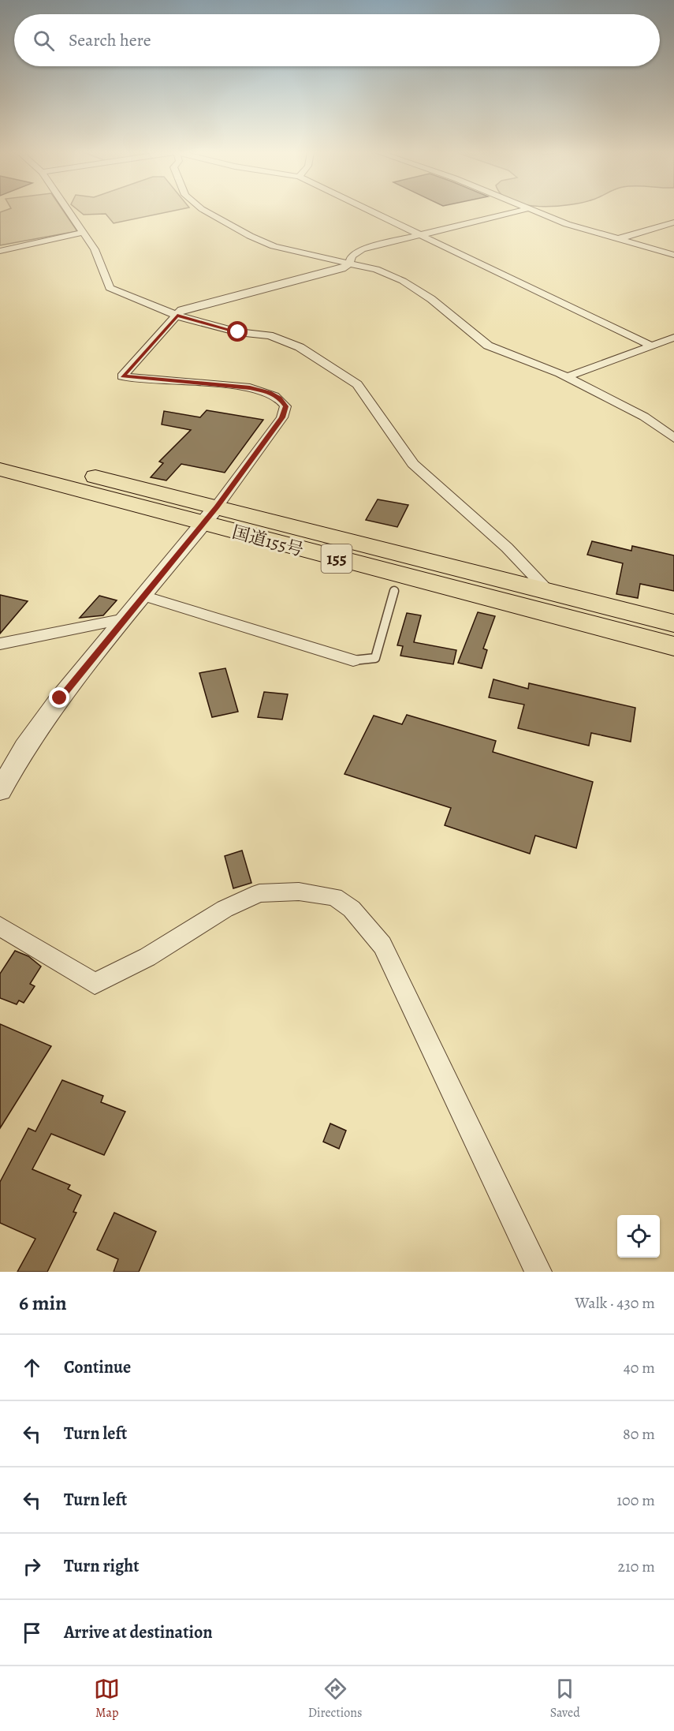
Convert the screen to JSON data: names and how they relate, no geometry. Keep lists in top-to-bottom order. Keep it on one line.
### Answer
{"streets":{"highway":["国道155号","155"]},"page":{"search":"Search here","heading":["6 min","Walk · 430 m"],"list":[["Continue","40 m"],["Turn left","80 m"],["Turn left","100 m"],["Turn right","210 m"],"Arrive at destination"],"nav":["Map","Directions","Saved"]}}
